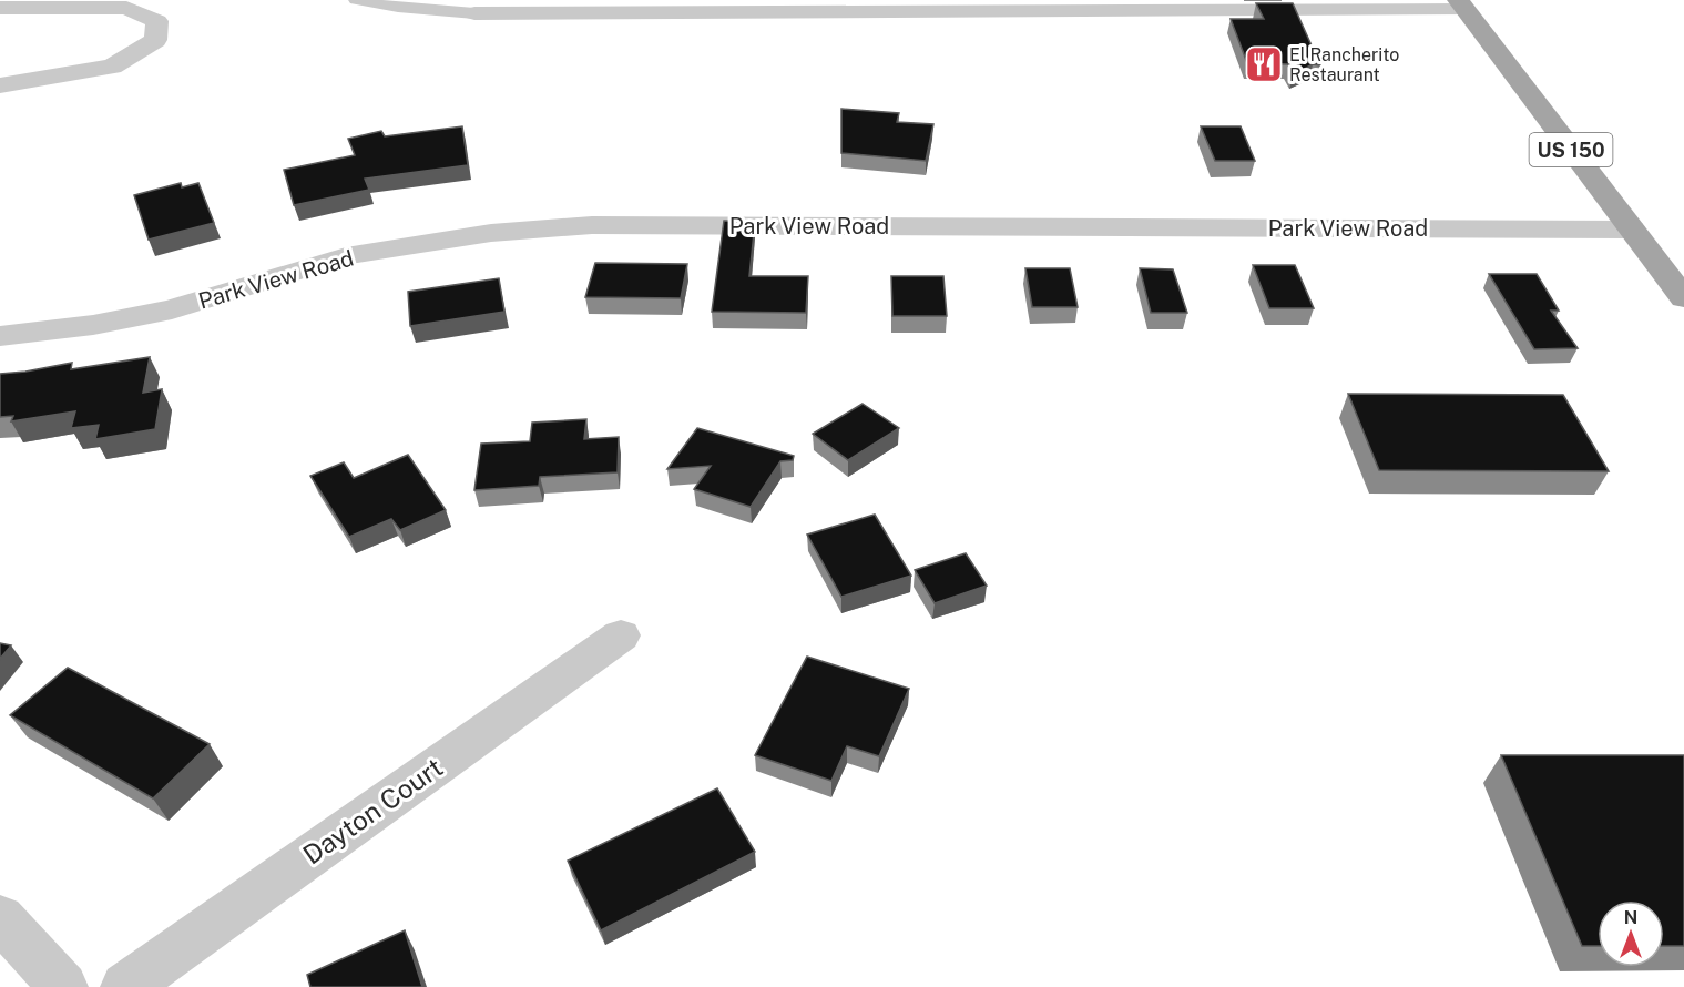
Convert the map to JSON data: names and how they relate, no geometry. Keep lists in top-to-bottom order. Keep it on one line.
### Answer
{"streets":{"main road":["US 150"],"street":["Park View Road","Dayton Court"]},"crossings":[["US 150","Park View Road"]],"places":{"restaurant":["El Rancherito Restaurant"]},"north":"top"}
